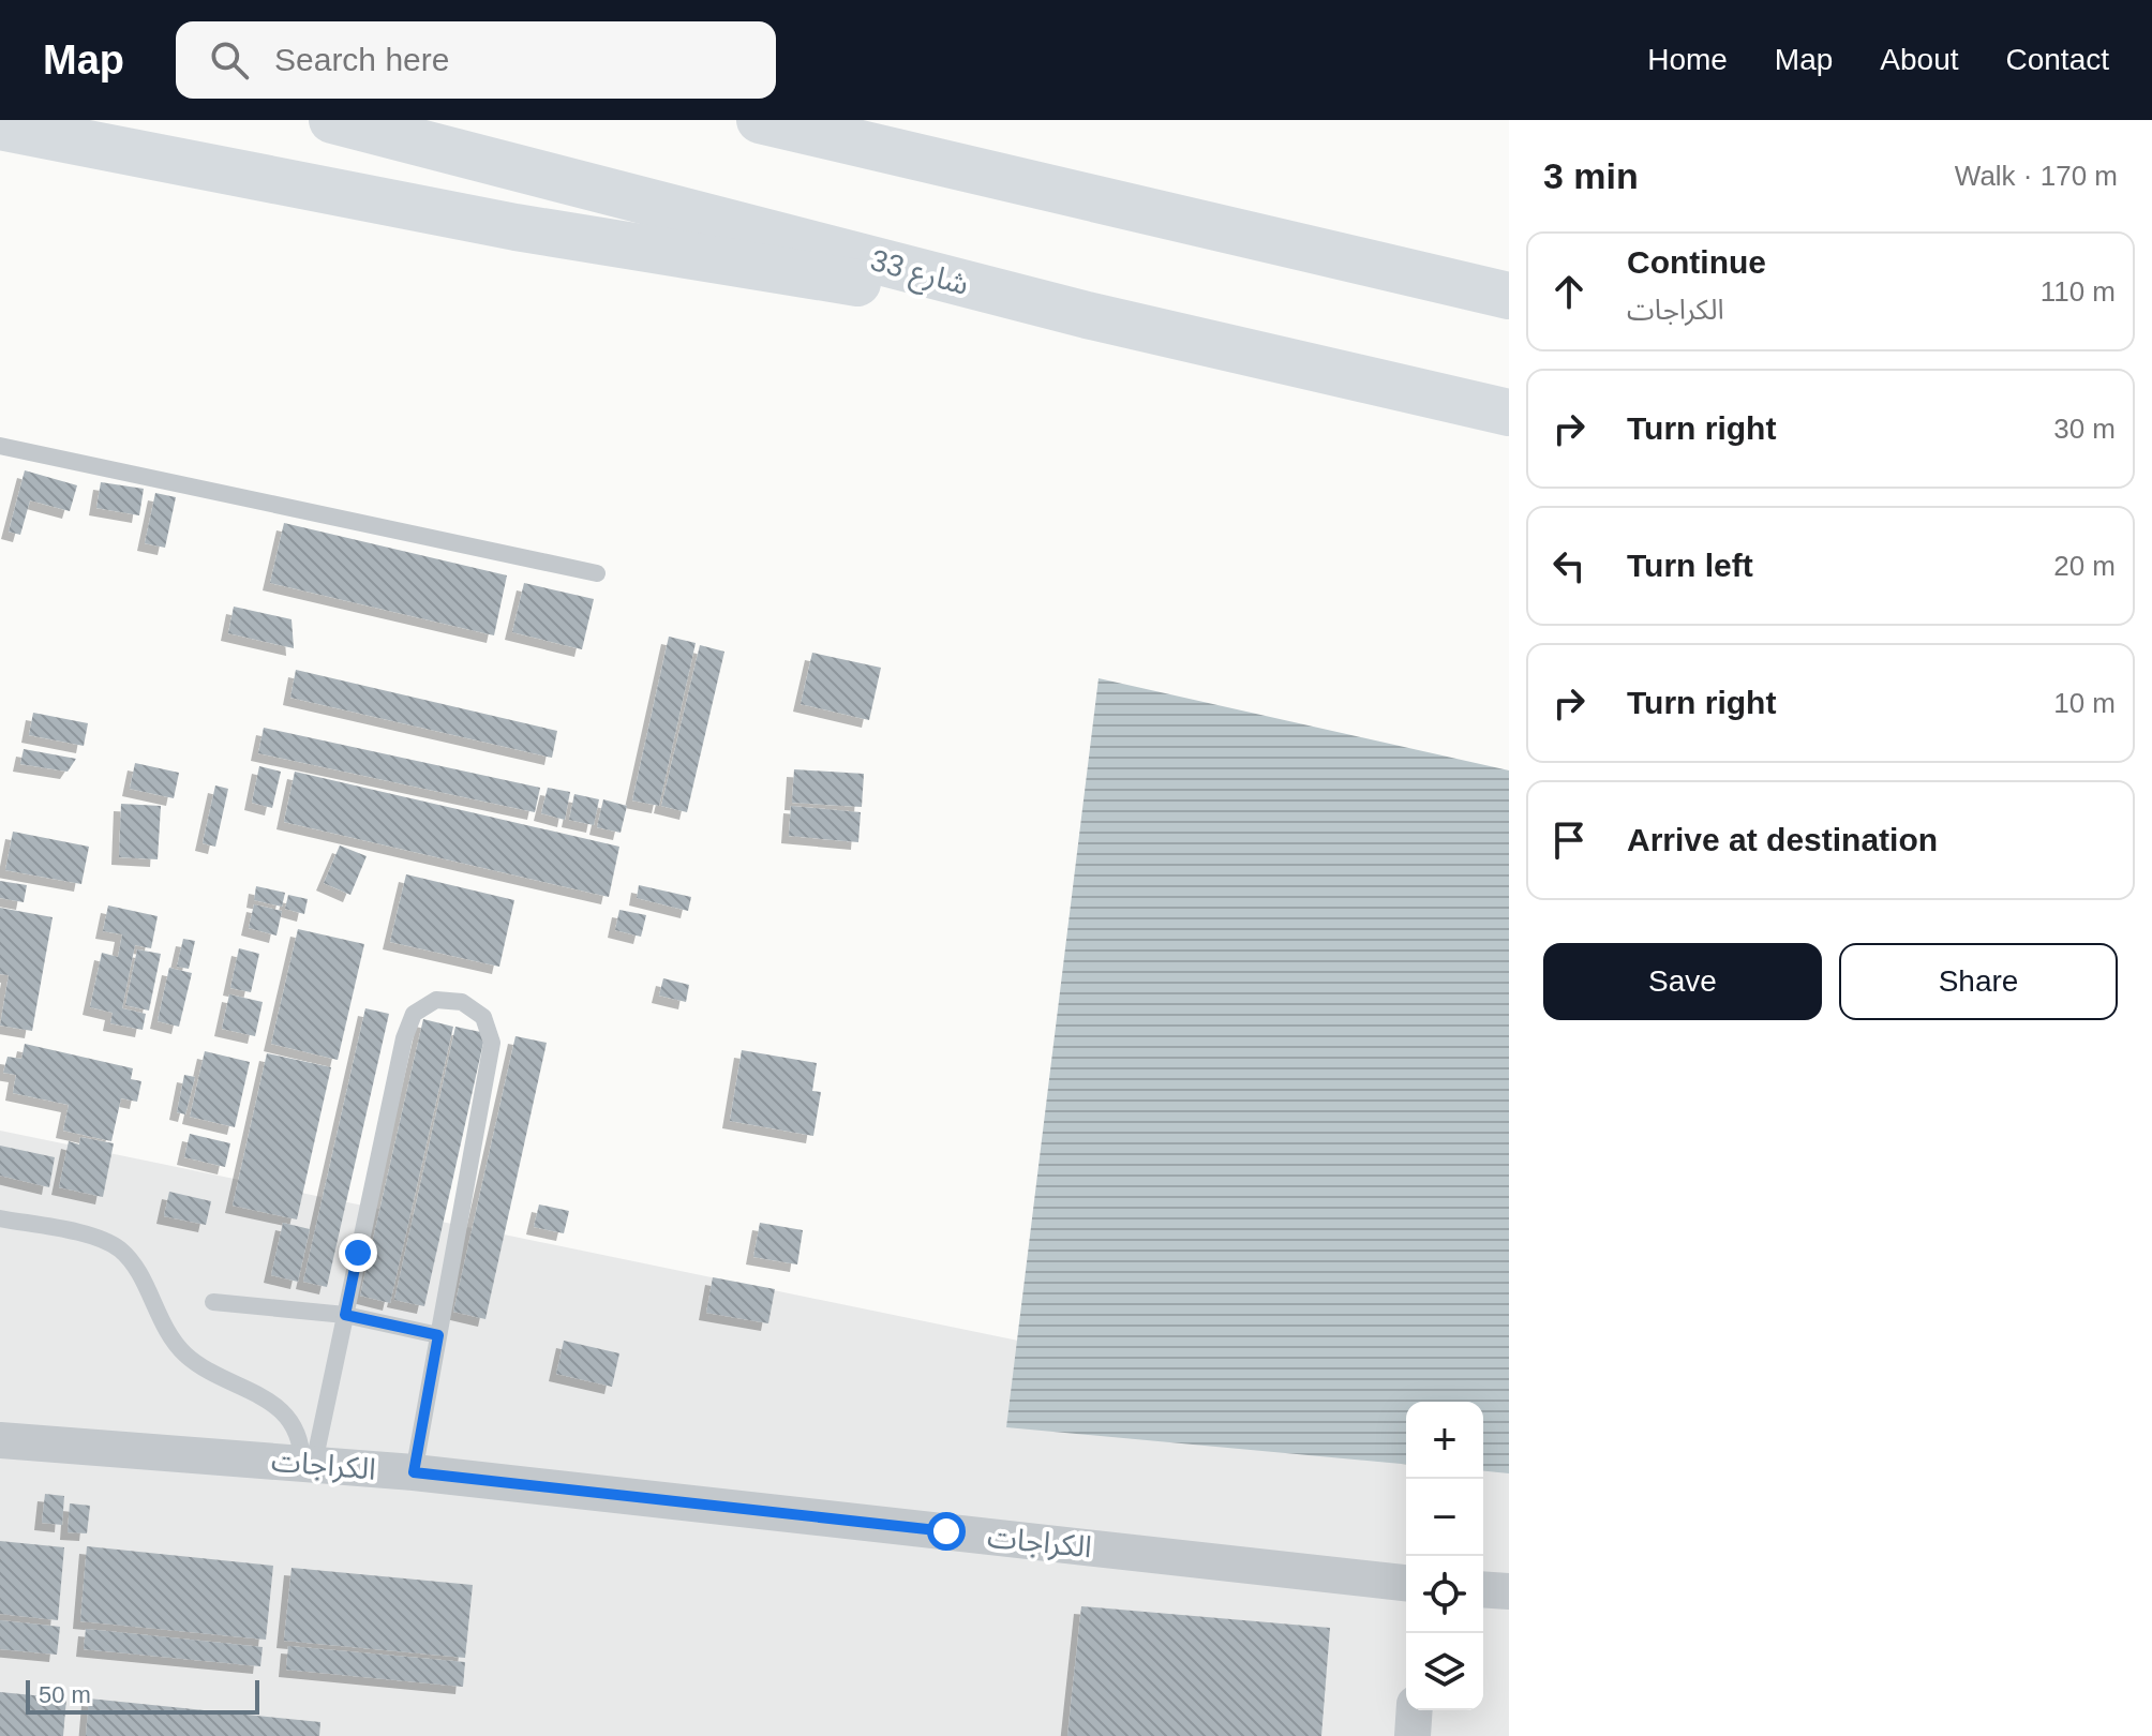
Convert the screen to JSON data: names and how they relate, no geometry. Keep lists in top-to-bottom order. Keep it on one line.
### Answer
{"streets":{"highway":["شارع 33"],"street":["الكراجات"]},"scale_bar":"50 m","page":{"header":"Map","search":"Search here","nav":["Home","Map","About","Contact"],"heading":["3 min","Walk · 170 m"],"list":[["Continue","الكراجات","110 m"],["Turn right","30 m"],["Turn left","20 m"],["Turn right","10 m"],"Arrive at destination"],"buttons":["Save","Share"],"map_buttons":["+","−"],"scale":"50 m"}}
